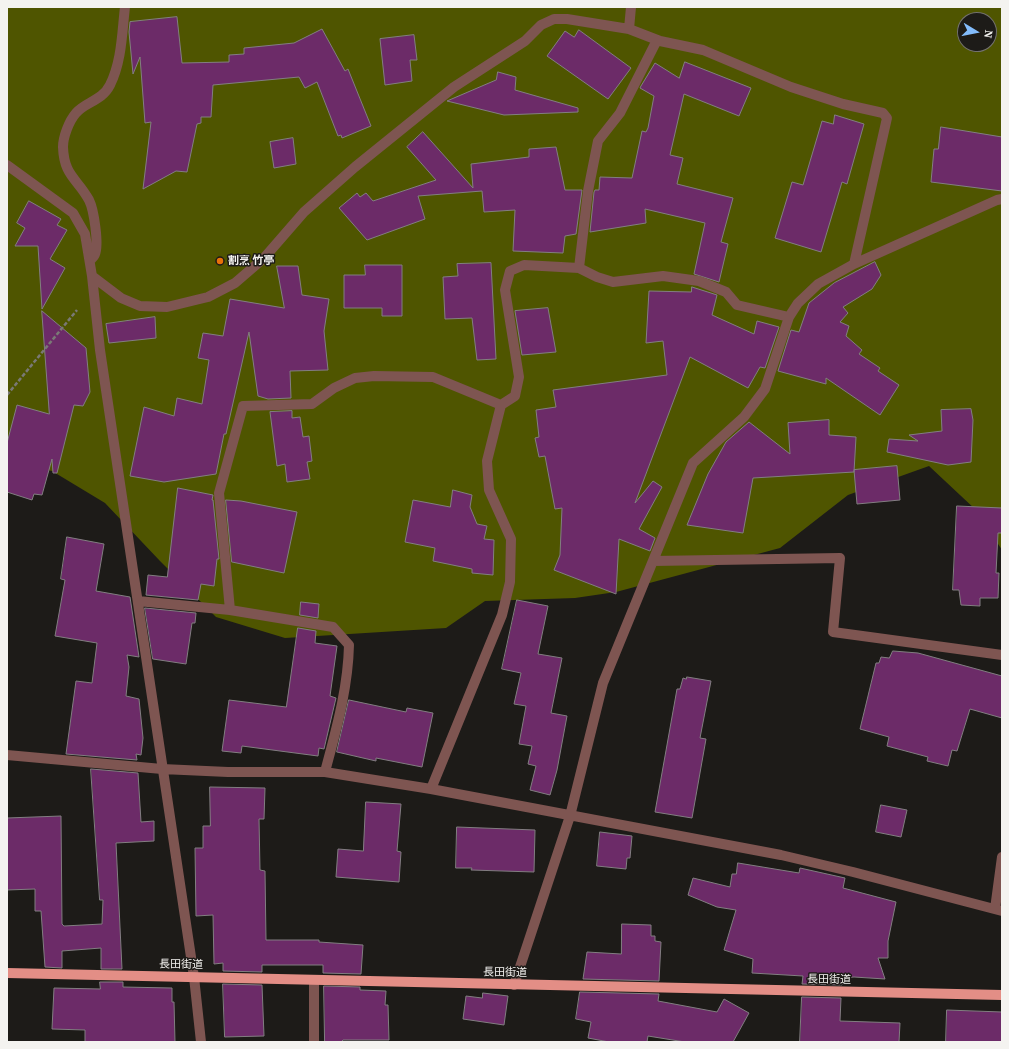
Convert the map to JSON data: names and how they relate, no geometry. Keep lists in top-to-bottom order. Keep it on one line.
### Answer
{"streets":{"main road":["長田街道"]},"places":["割烹 竹亭"],"north":"right"}
